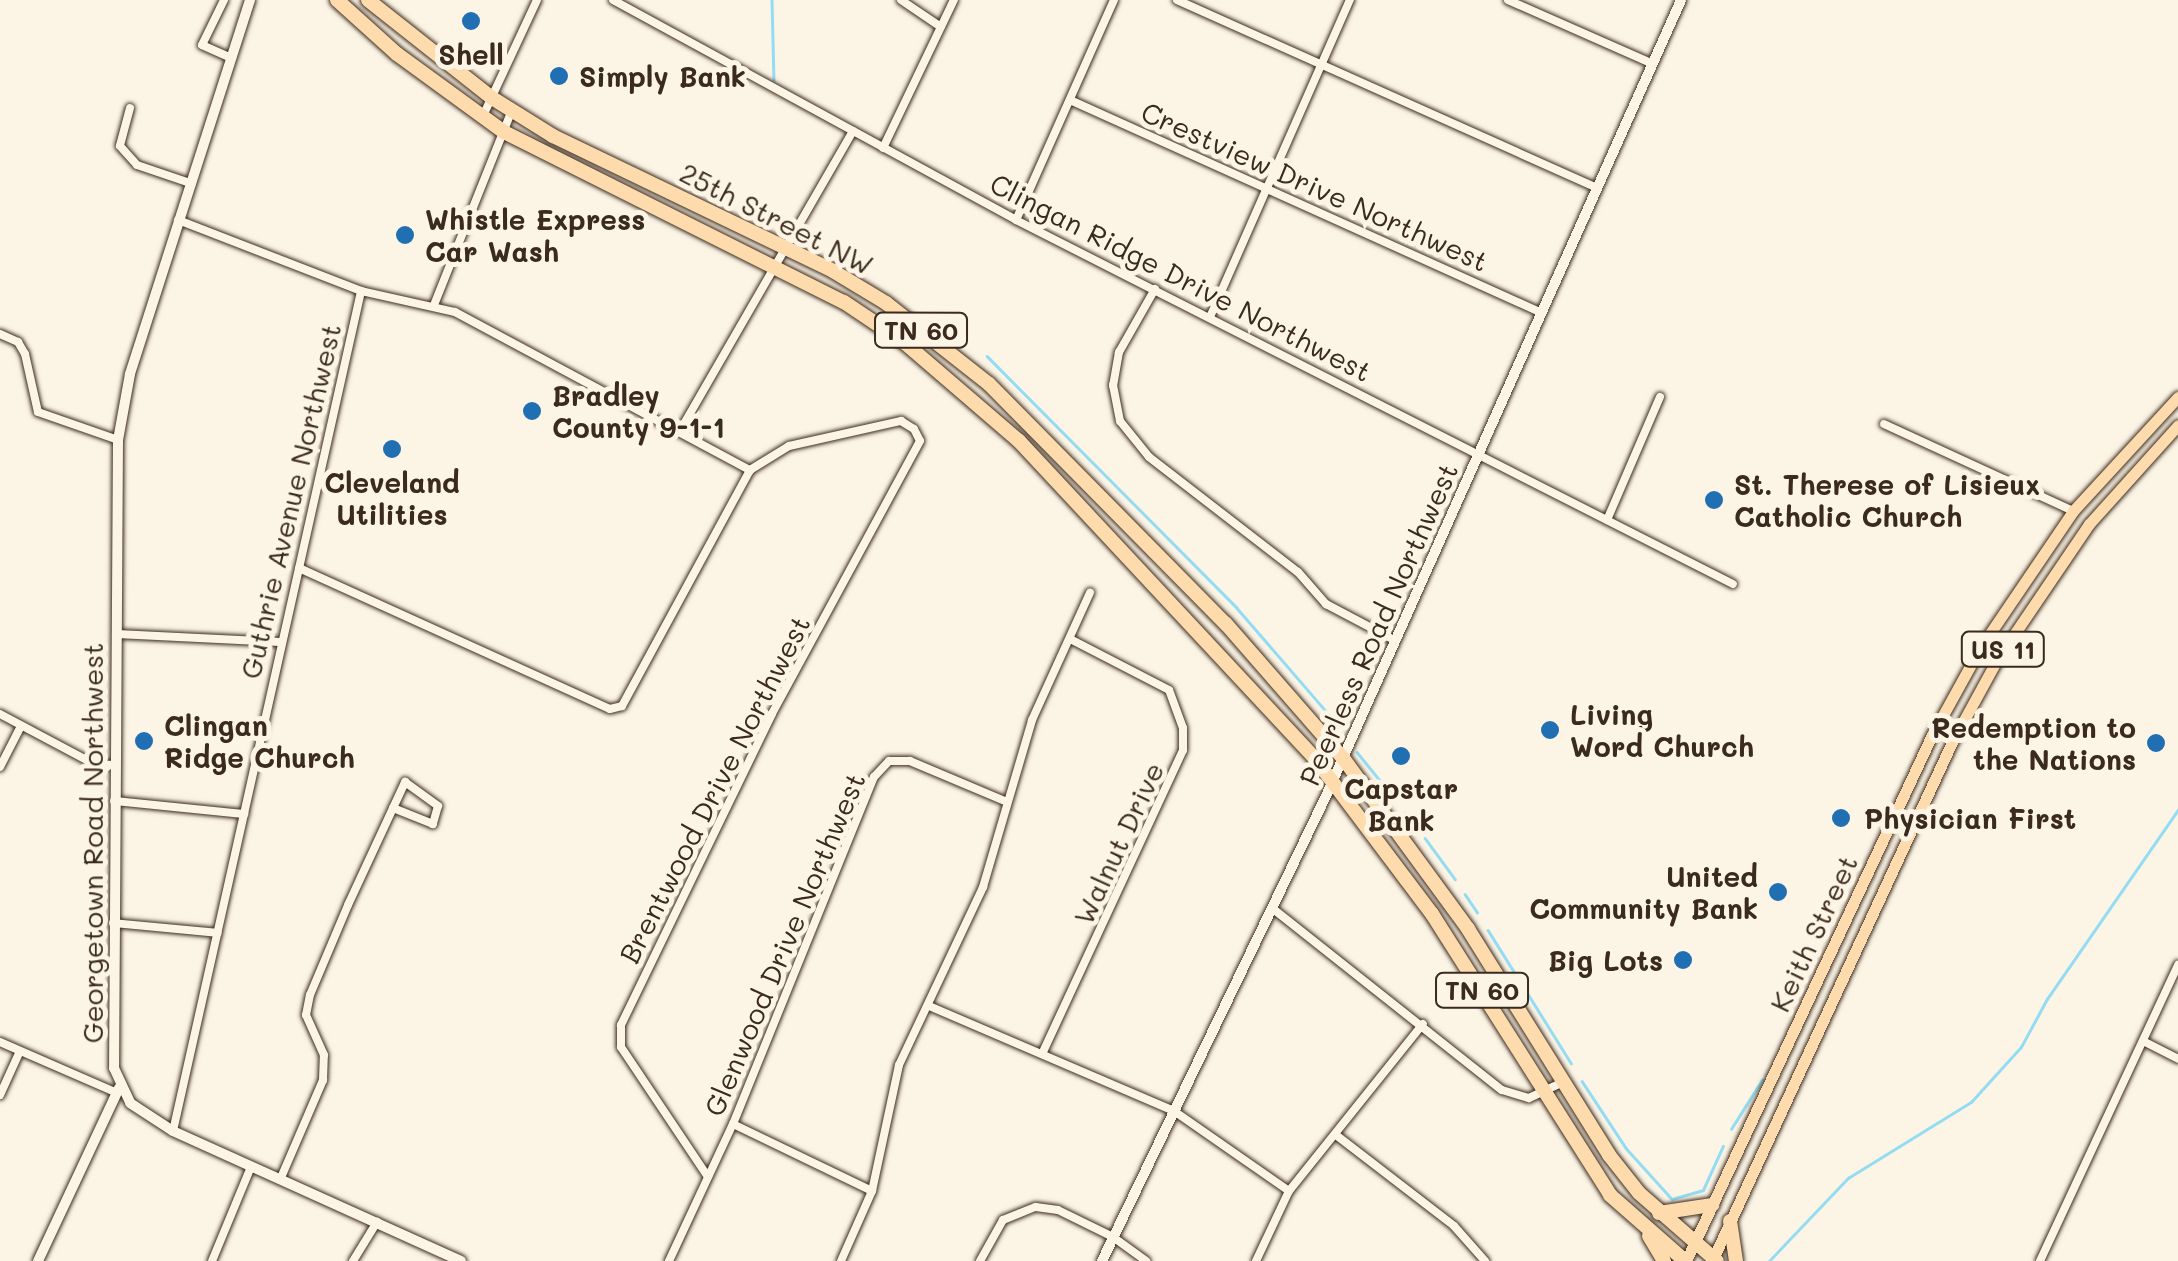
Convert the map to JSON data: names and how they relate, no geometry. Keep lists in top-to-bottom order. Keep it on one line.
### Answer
{"streets":{"highway":["25th Street NW","TN 60"],"main road":["US 11","Keith Street"],"street":["Crestview Drive Northwest","Clingan Ridge Drive Northwest","Guthrie Avenue Northwest","Peerless Road Northwest","Brentwood Drive Northwest","Georgetown Road Northwest","Walnut Drive","Glenwood Drive Northwest"]},"crossings":[["Crestview Drive Northwest","Peerless Road Northwest"],["25th Street NW","TN 60"],["25th Street NW","Peerless Road Northwest"],["Clingan Ridge Drive Northwest","Peerless Road Northwest"],["TN 60","Peerless Road Northwest"],["TN 60","Keith Street"],["Brentwood Drive Northwest","Glenwood Drive Northwest"]],"places":["Shell","Simply Bank","Whistle Express Car Wash","Bradley County 9-1-1","Cleveland Utilities","St. Therese of Lisieux Catholic Church","Living Word Church","Clingan Ridge Church","Redemption to the Nations","Capstar Bank","Physician First","United Community Bank","Big Lots"]}
